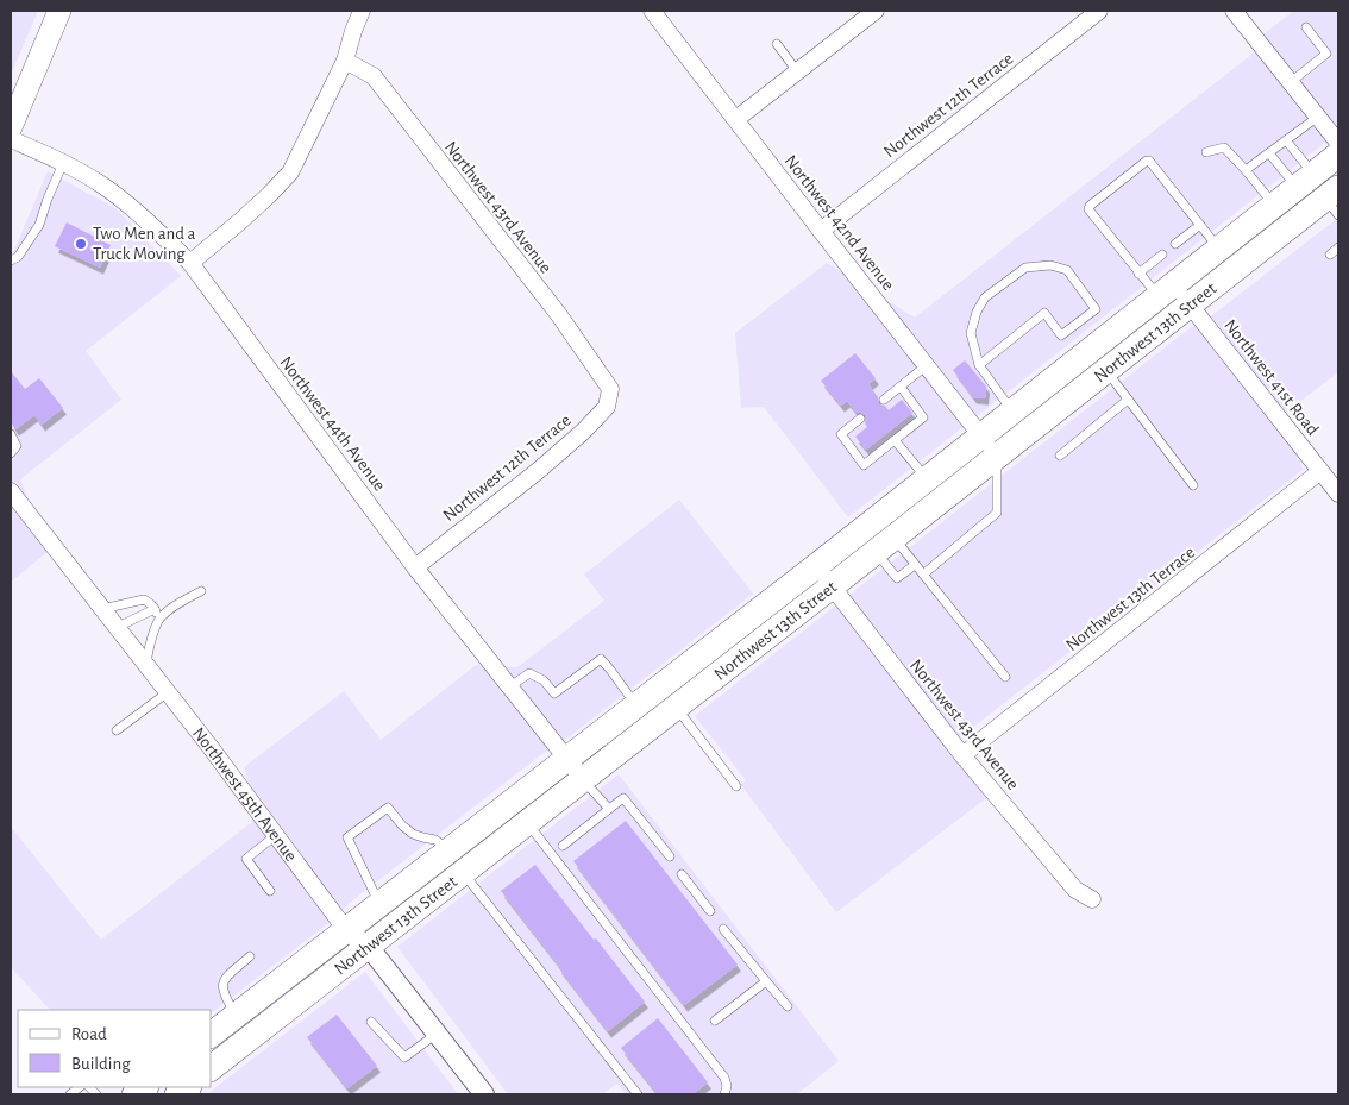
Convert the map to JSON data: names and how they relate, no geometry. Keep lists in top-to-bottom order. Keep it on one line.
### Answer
{"streets":{"main road":["Northwest 13th Street"],"street":["Northwest 12th Terrace","Northwest 43rd Avenue","Northwest 42nd Avenue","Northwest 41st Road","Northwest 44th Avenue","Northwest 13th Terrace","Northwest 45th Avenue"]},"crossings":[["Northwest 12th Terrace","Northwest 43rd Avenue"],["Northwest 12th Terrace","Northwest 42nd Avenue"],["Northwest 12th Terrace","Northwest 44th Avenue"],["Northwest 43rd Avenue","Northwest 13th Street"],["Northwest 43rd Avenue","Northwest 13th Terrace"],["Northwest 42nd Avenue","Northwest 13th Street"],["Northwest 13th Street","Northwest 41st Road"],["Northwest 13th Street","Northwest 44th Avenue"],["Northwest 13th Street","Northwest 45th Avenue"],["Northwest 41st Road","Northwest 13th Terrace"]],"places":["Two Men and a Truck Moving"],"legend":["Road","Building"]}
